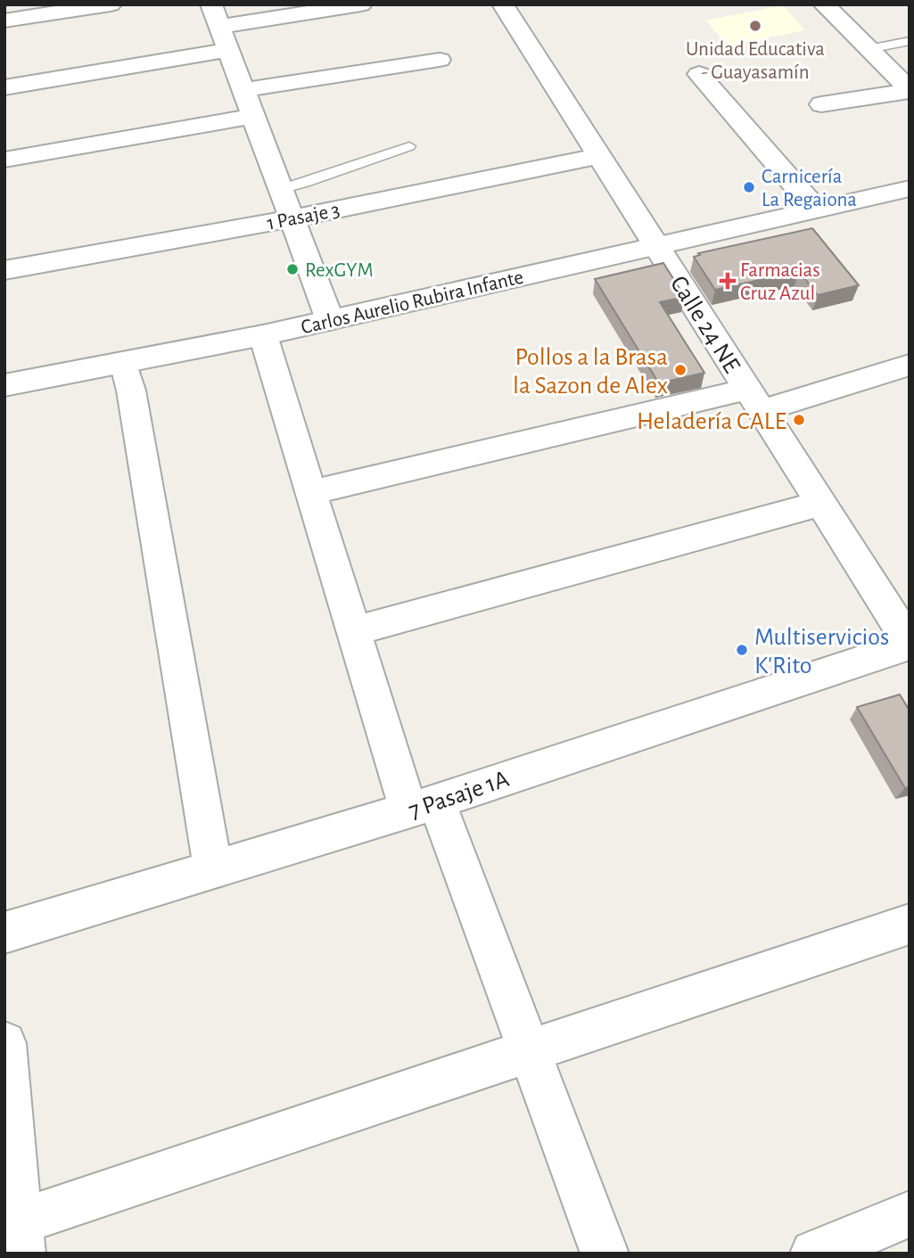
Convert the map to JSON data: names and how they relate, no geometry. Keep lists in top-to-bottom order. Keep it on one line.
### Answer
{"streets":{"street":["1 Pasaje 3","Carlos Aurelio Rubira Infante","Calle 24 NE","7 Pasaje 1A"]},"crossings":[["1 Pasaje 3","Calle 24 NE"],["Carlos Aurelio Rubira Infante","Calle 24 NE"],["Calle 24 NE","7 Pasaje 1A"]],"places":{"other":["Unidad Educativa - Guayasamín","Carnicería La Regaiona","RexGYM","Pollos a la Brasa la Sazon de Alex","Heladería CALE","Multiservicios K'Rito"],"health":["Farmacias Cruz Azul"]}}
